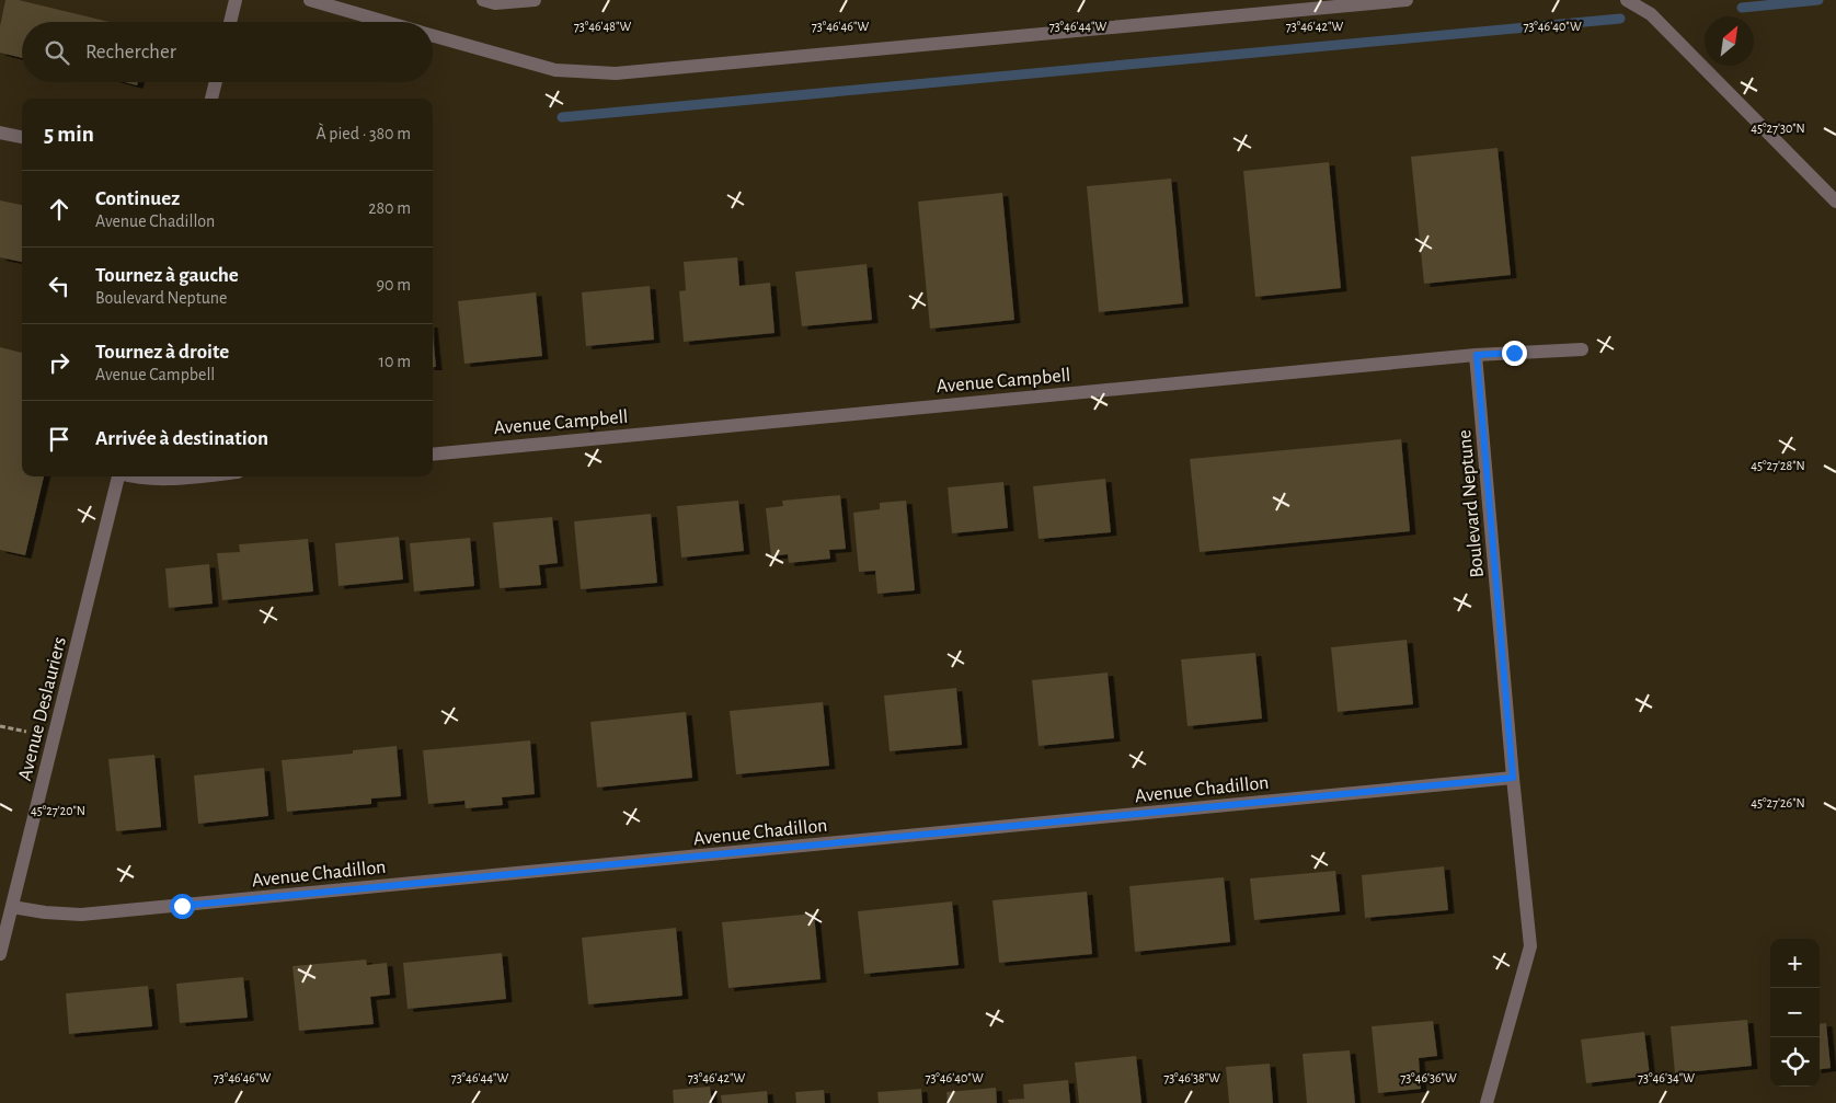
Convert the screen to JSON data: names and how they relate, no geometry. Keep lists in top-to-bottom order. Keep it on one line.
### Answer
{"streets":{"street":["Avenue Campbell","Boulevard Neptune","Avenue Deslauriers","Avenue Chadillon"]},"crossings":[["Avenue Campbell","Boulevard Neptune"],["Boulevard Neptune","Avenue Chadillon"],["Avenue Deslauriers","Avenue Chadillon"]],"north":"top right","page":{"search":"Rechercher","heading":["5 min","À pied · 380 m"],"list":[["Continuez","Avenue Chadillon","280 m"],["Tournez à gauche","Boulevard Neptune","90 m"],["Tournez à droite","Avenue Campbell","10 m"],"Arrivée à destination"],"map_buttons":["+","−"]},"coordinates":["73°46'48\"W","73°46'46\"W","73°46'44\"W","73°46'42\"W","73°46'40\"W","45°27'30\"N","45°27'28\"N","45°27'26\"N","45°27'20\"N","73°46'38\"W","73°46'36\"W","73°46'34\"W"]}
